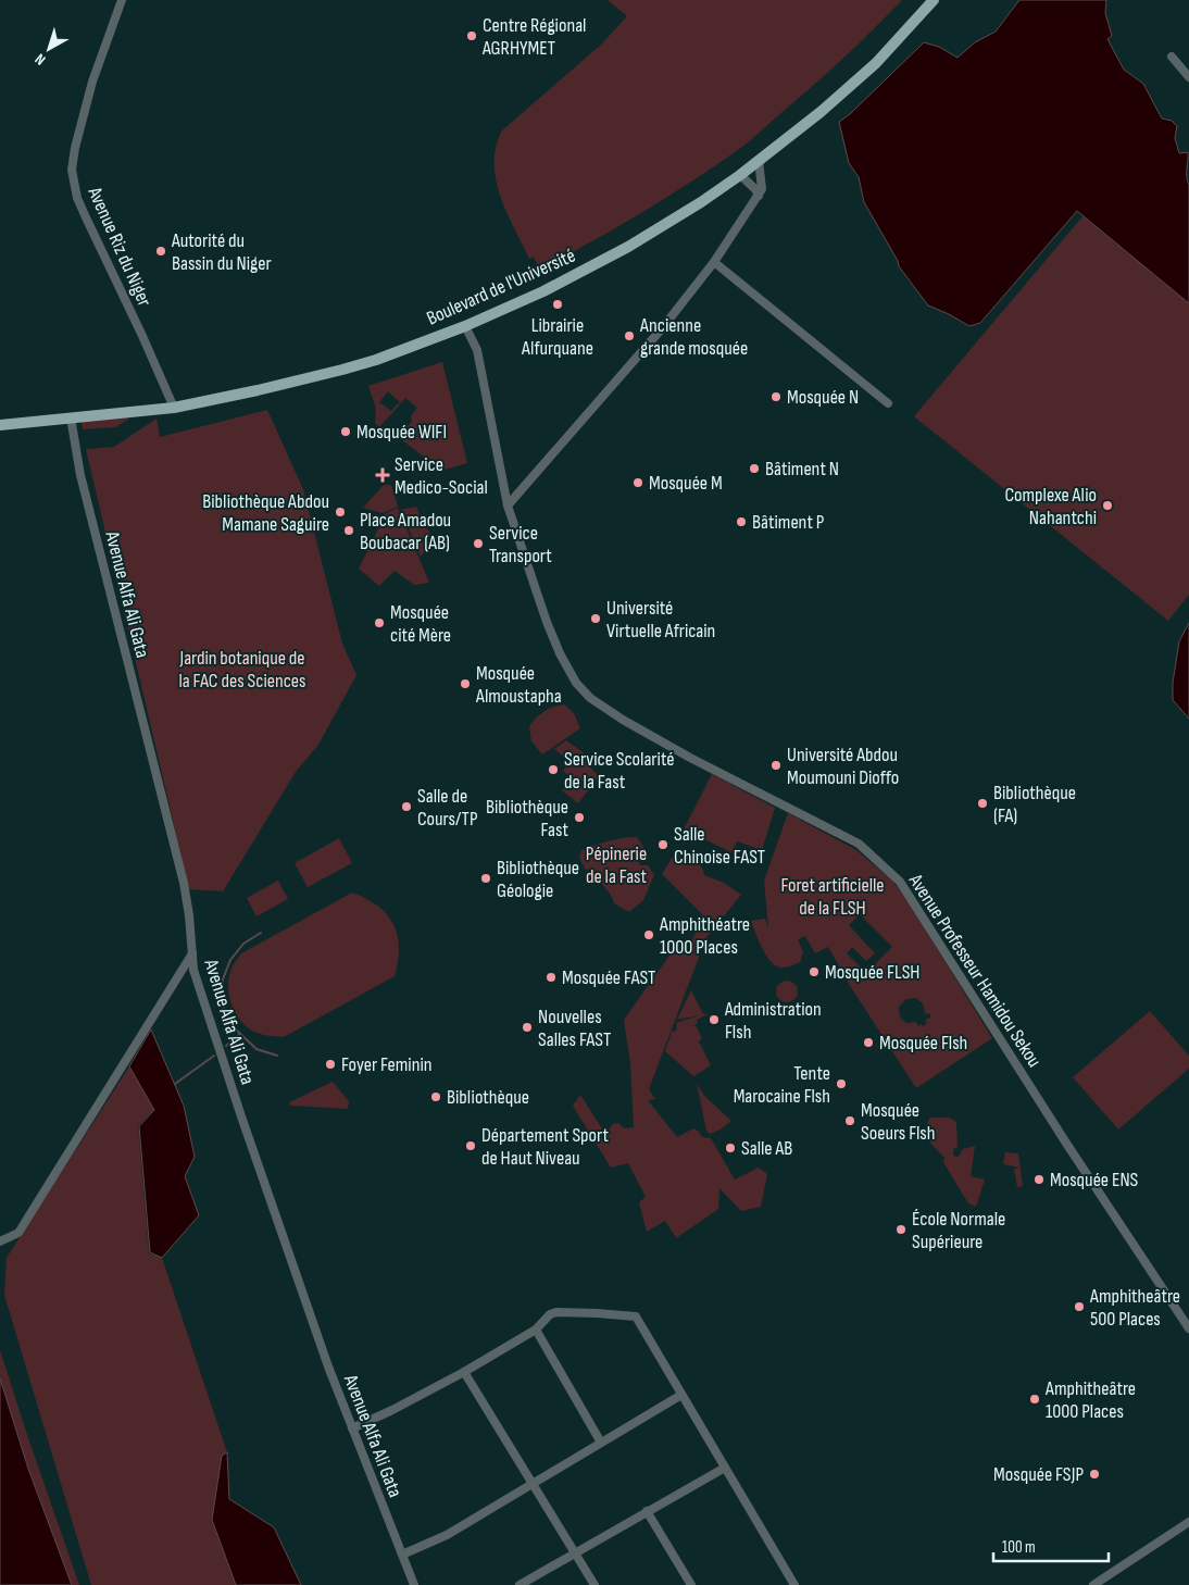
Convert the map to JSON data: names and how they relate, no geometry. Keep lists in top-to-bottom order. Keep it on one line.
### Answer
{"streets":{"main road":["Boulevard de l'Université"],"street":["Avenue Riz du Niger","Avenue Alfa Ali Gata","Avenue Professeur Hamidou Sekou"]},"crossings":[["Avenue Riz du Niger","Boulevard de l'Université"],["Boulevard de l'Université","Avenue Alfa Ali Gata"],["Boulevard de l'Université","Avenue Professeur Hamidou Sekou"]],"parks":["Jardin botanique de la FAC des Sciences","Pépinerie de la Fast","Foret artificielle de la FLSH"],"places":{"other":["Centre Régional AGRHYMET","Autorité du Bassin du Niger","Librairie Alfurquane","Ancienne grande mosquée","Mosquée N","Mosquée WIFI","Bâtiment N","Mosquée M","Complexe Alio Nahantchi","Bibliothèque Abdou Mamane Saguire","Bâtiment P","Place Amadou Boubacar (AB)","Service Transport","Université Virtuelle Africain","Mosquée cité Mère","Mosquée Almoustapha","Université Abdou Moumouni Dioffo","Service Scolarité de la Fast","Bibliothèque (FA)","Salle de Cours/TP","Bibliothèque Fast","Salle Chinoise FAST","Bibliothèque Géologie","Amphithéatre 1000 Places","Mosquée FLSH","Mosquée FAST","Administration Flsh","Nouvelles Salles FAST","Mosquée Flsh","Foyer Feminin","Tente Marocaine Flsh","Bibliothèque","Mosquée Soeurs Flsh","Département Sport de Haut Niveau","Salle AB","Mosquée ENS","École Normale Supérieure","Amphitheâtre 500 Places","Amphitheâtre 1000 Places","Mosquée FSJP"],"health":["Service Medico-Social"]},"scale_bar":"100 m","north":"bottom left"}
